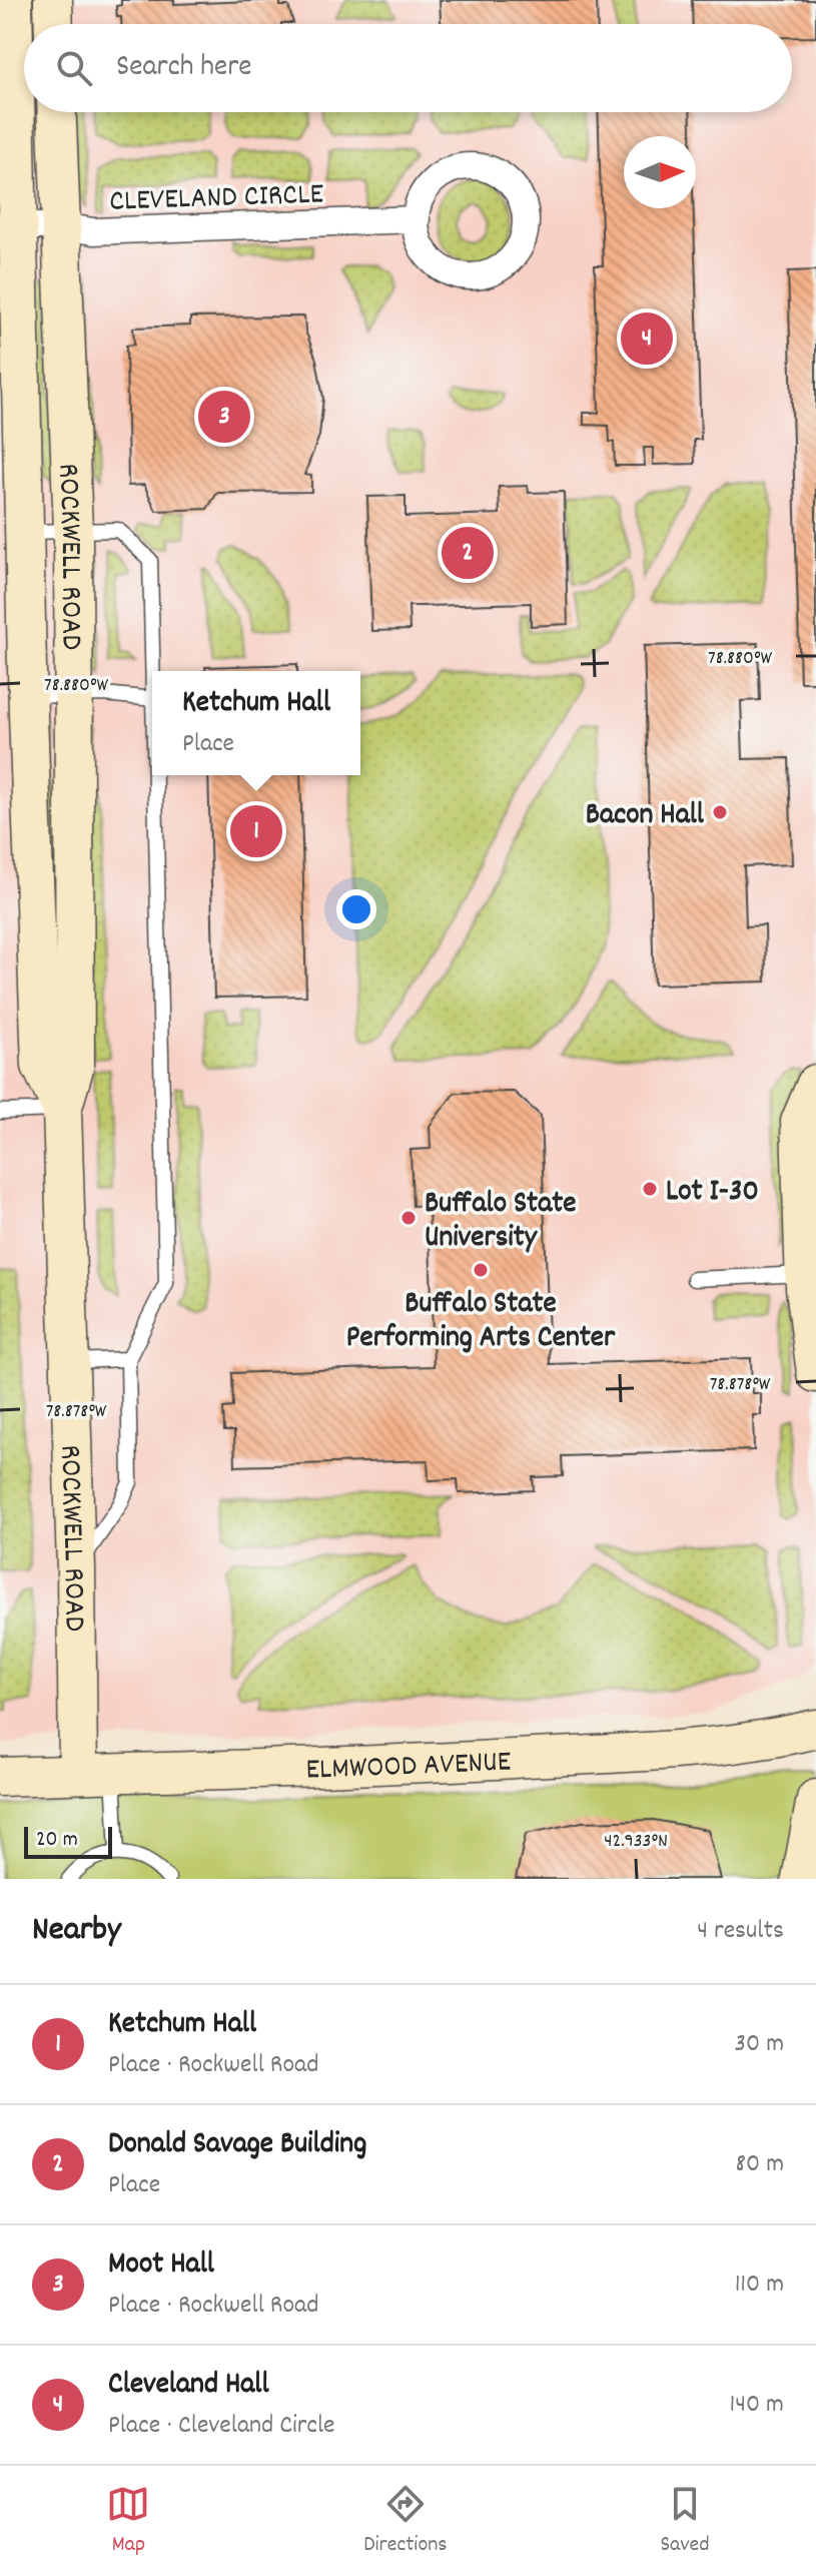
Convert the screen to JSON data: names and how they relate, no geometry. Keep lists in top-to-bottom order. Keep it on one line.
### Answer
{"streets":{"street":["CLEVELAND CIRCLE","ROCKWELL ROAD","ELMWOOD AVENUE"]},"crossings":[["CLEVELAND CIRCLE","ROCKWELL ROAD"],["ROCKWELL ROAD","ELMWOOD AVENUE"]],"places":["Bacon Hall","Lot I-30","Buffalo State University","Buffalo State Performing Arts Center"],"scale_bar":"20 m","north":"right","page":{"search":"Search here","pins":["4","3","2","1"],"popup":["Ketchum Hall","Place"],"scale":"20 m","heading":["Nearby","4 results"],"list":[{"mark":"1","name":"Ketchum Hall","note":"Place · Rockwell Road","value":"30 m"},{"mark":"2","name":"Donald Savage Building","note":"Place","value":"80 m"},{"mark":"3","name":"Moot Hall","note":"Place · Rockwell Road","value":"110 m"},{"mark":"4","name":"Cleveland Hall","note":"Place · Cleveland Circle","value":"140 m"}],"nav":["Map","Directions","Saved"]},"coordinates":["78.880°W","78.878°W","42.933°N"]}
